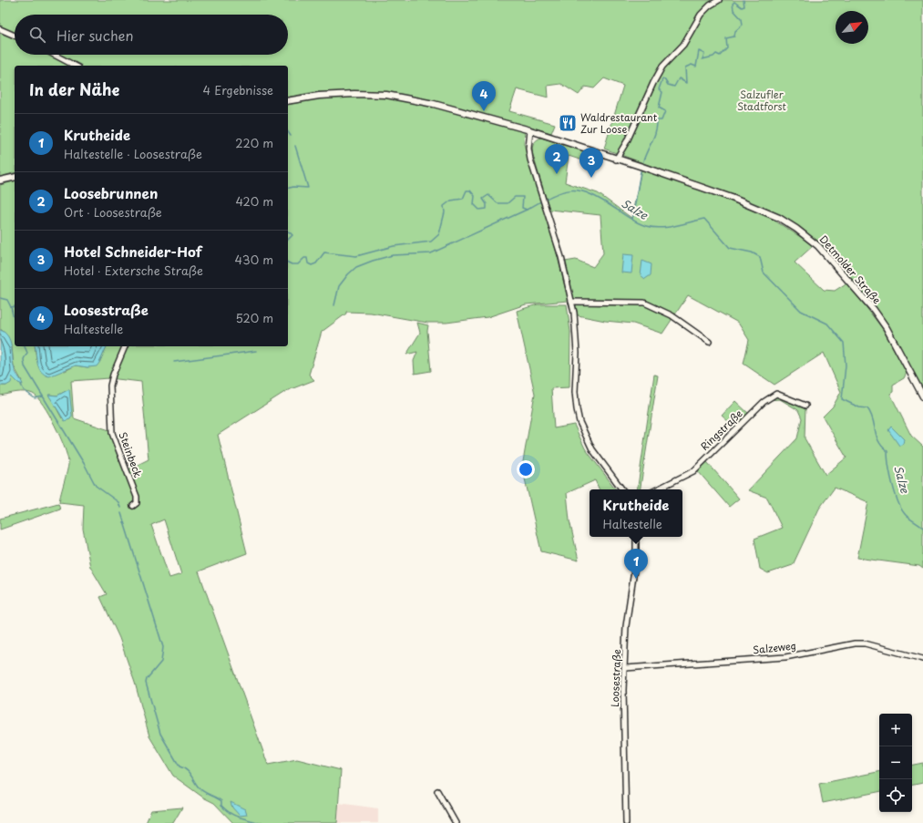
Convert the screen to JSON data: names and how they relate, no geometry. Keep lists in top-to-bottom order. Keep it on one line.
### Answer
{"streets":{"main road":["Detmolder Straße"],"street":["Ringstraße","Steinbeck","Salzeweg","Loosestraße"]},"crossings":[["Salzeweg","Loosestraße"]],"water":["Salze"],"parks":["Salzufler Stadtforst"],"places":{"restaurant":["Waldrestaurant Zur Loose"]},"north":"top right","page":{"search":"Hier suchen","heading":["In der Nähe","4 Ergebnisse"],"pins":["4","2","3","1"],"list":[{"mark":"1","name":"Krutheide","note":"Haltestelle · Loosestraße","value":"220 m"},{"mark":"2","name":"Loosebrunnen","note":"Ort · Loosestraße","value":"420 m"},{"mark":"3","name":"Hotel Schneider-Hof","note":"Hotel · Extersche Straße","value":"430 m"},{"mark":"4","name":"Loosestraße","note":"Haltestelle","value":"520 m"}],"popup":["Krutheide","Haltestelle"],"map_buttons":["+","−"]}}
